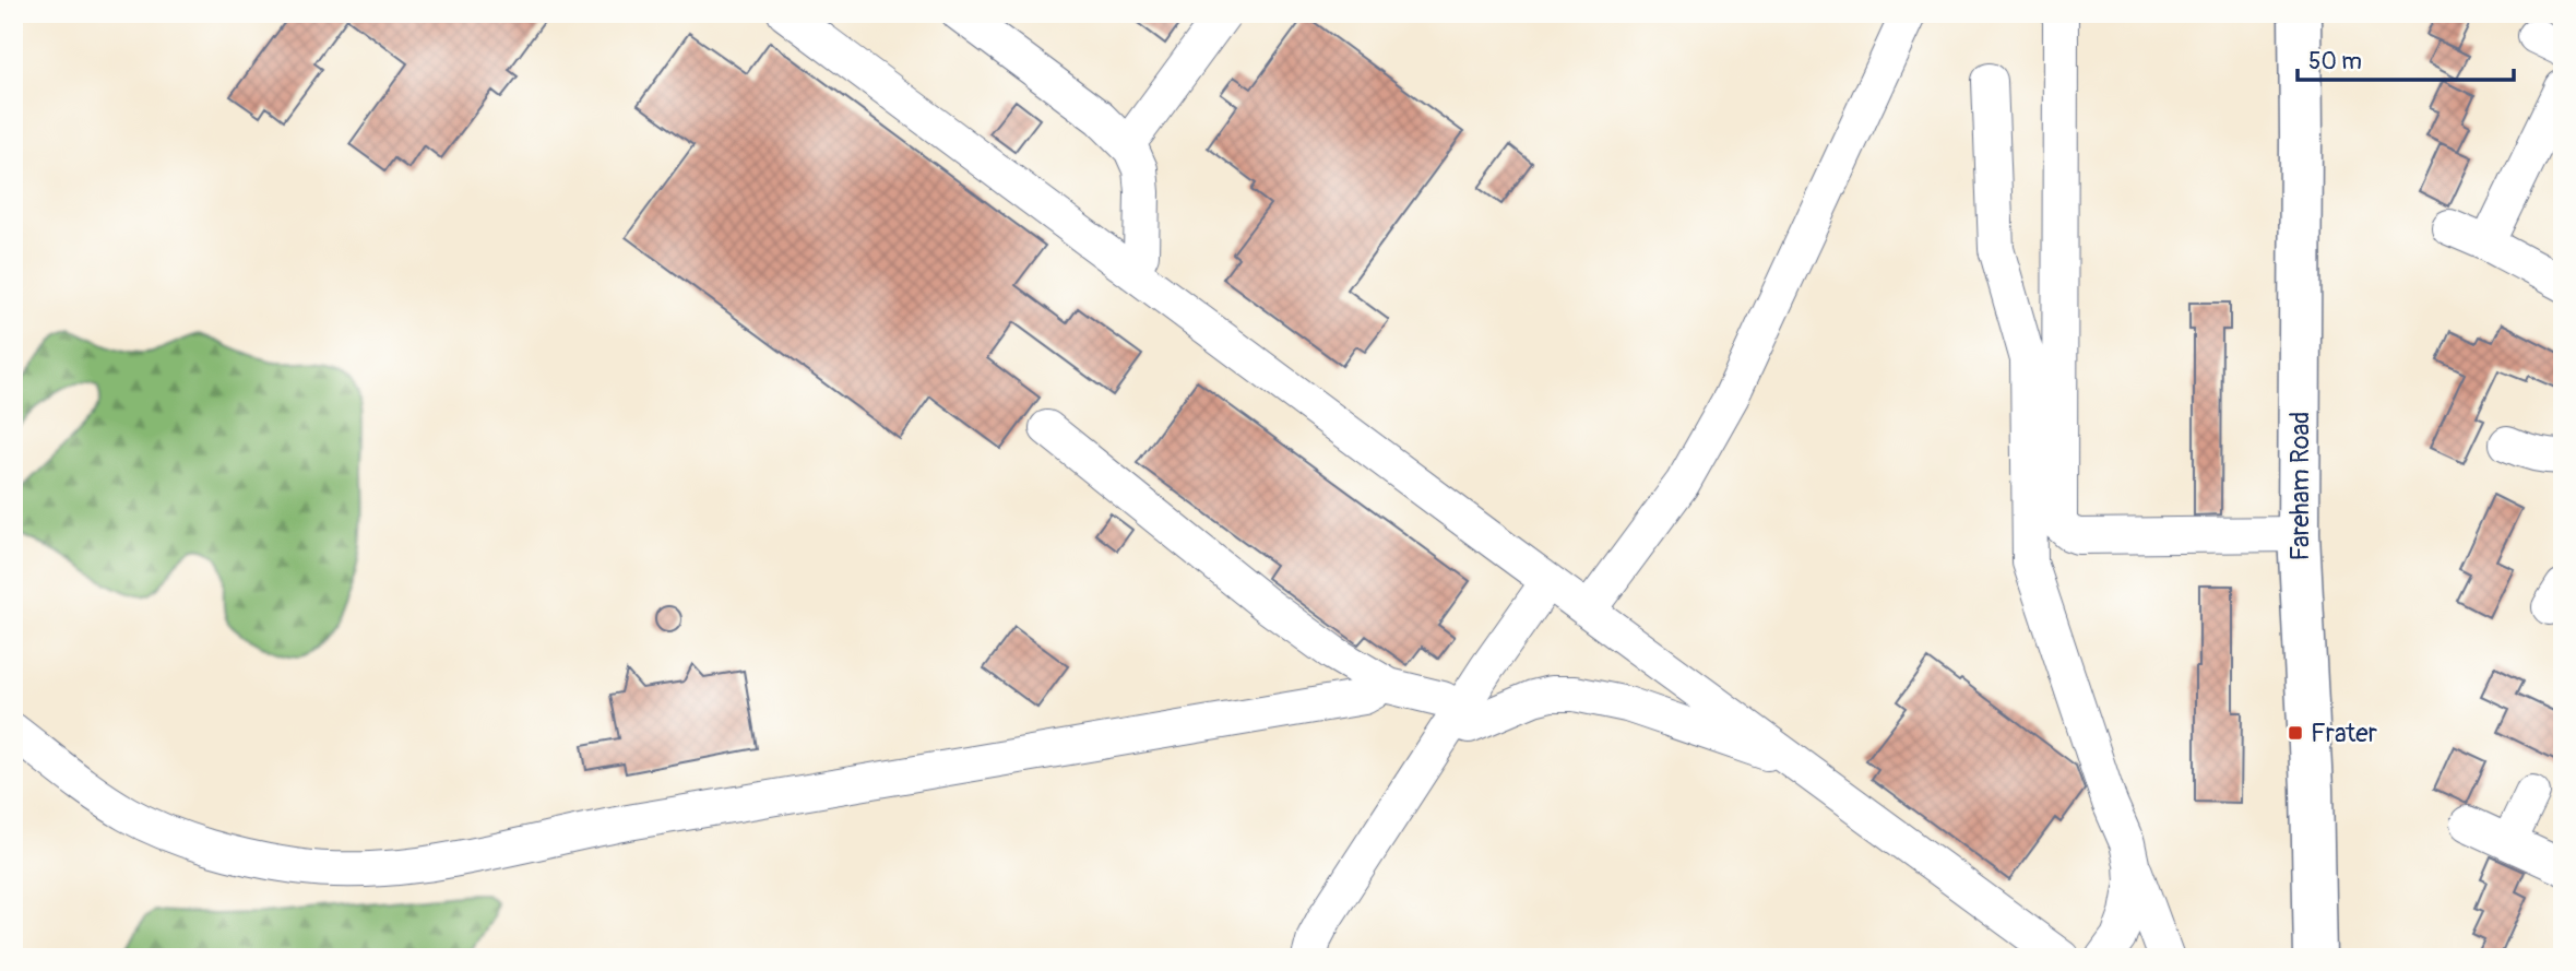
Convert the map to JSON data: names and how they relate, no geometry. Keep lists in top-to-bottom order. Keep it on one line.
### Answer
{"streets":{"main road":["Fareham Road"]},"places":{"transit":["Frater"]},"scale_bar":"50 m"}
